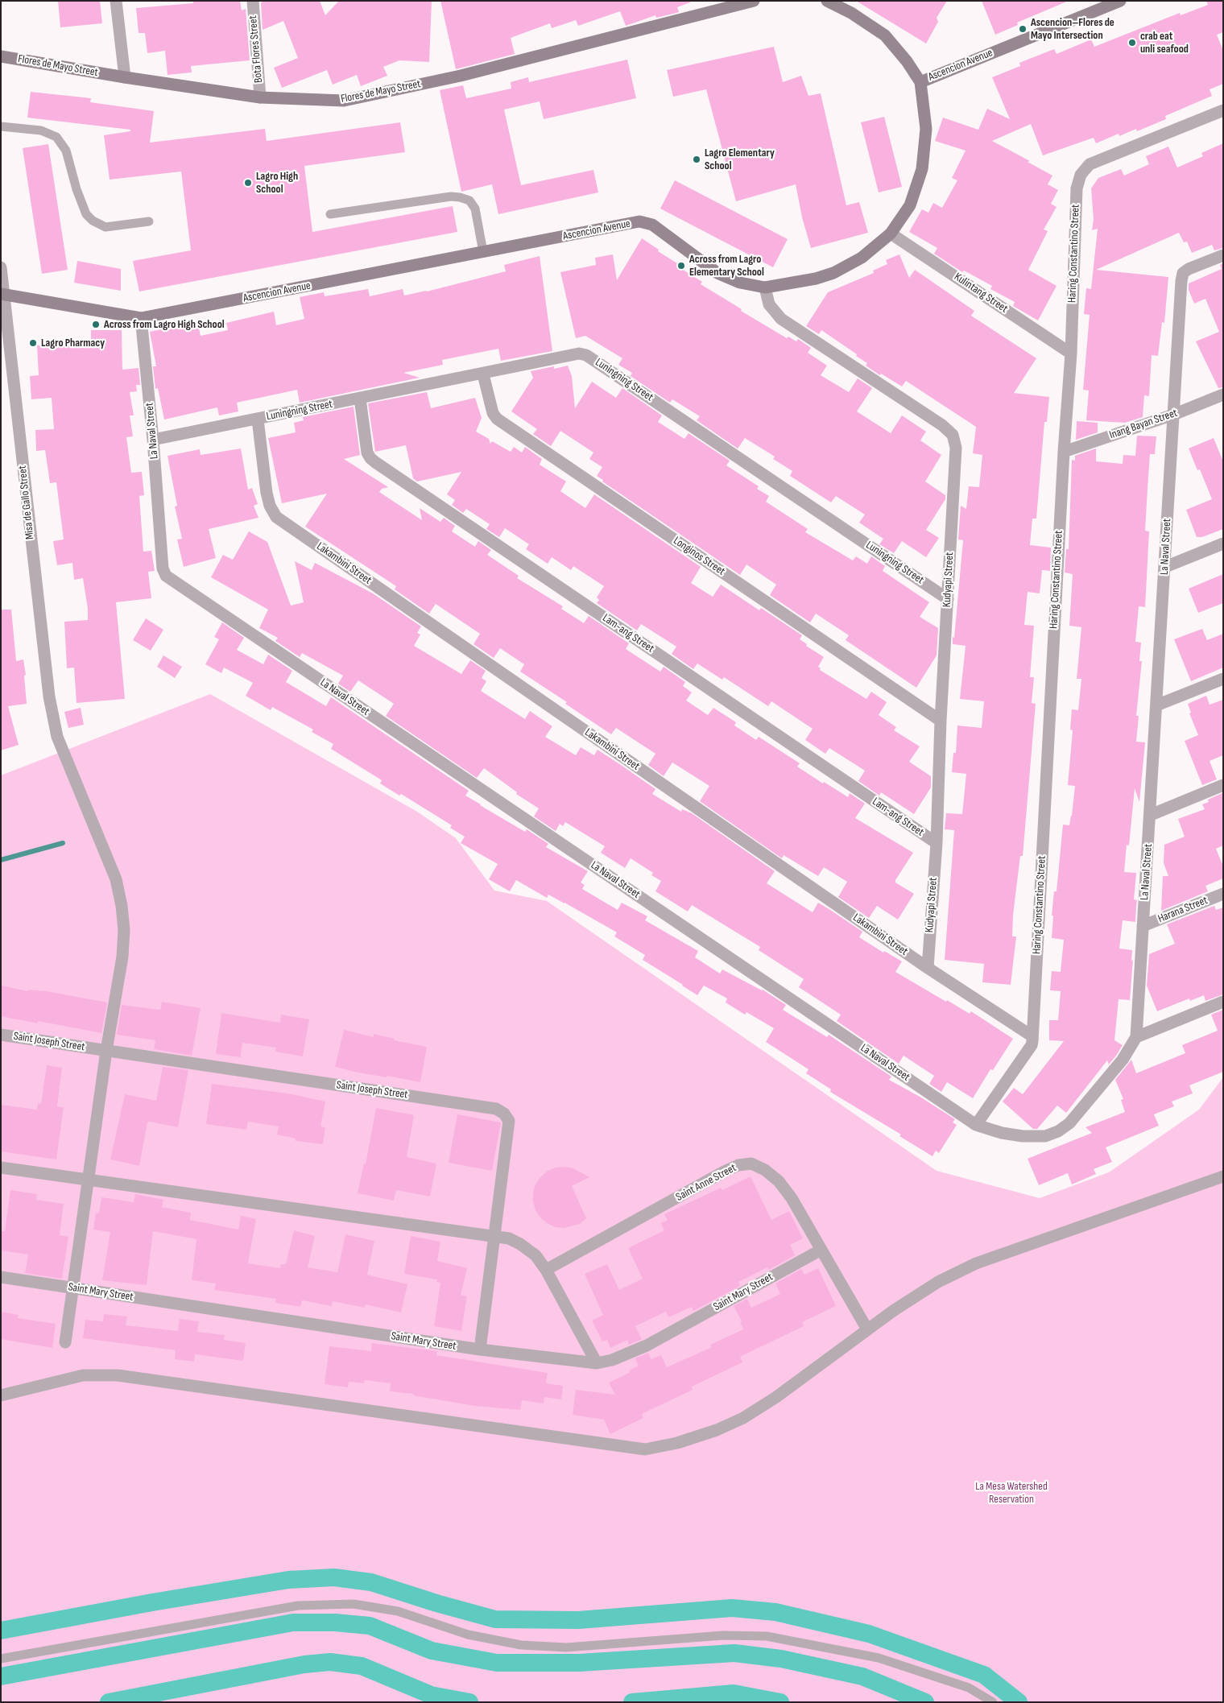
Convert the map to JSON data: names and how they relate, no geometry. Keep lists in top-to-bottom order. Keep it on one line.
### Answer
{"streets":{"street":["Bota Flores Street","Ascencion Avenue","Flores de Mayo Street","Haring Constantino Street","Kulintang Street","Luningning Street","Inang Bayan Street","La Naval Street","Misa de Gallo Street","Longinos Street","Lakambini Street","Kudyapi Street","Lam-ang Street","Harana Street","Saint Joseph Street","Saint Anne Street","Saint Mary Street"]},"crossings":[["Bota Flores Street","Flores de Mayo Street"],["Ascencion Avenue","Kulintang Street"],["Ascencion Avenue","La Naval Street"],["Ascencion Avenue","Misa de Gallo Street"],["Ascencion Avenue","Kudyapi Street"],["Haring Constantino Street","Kulintang Street"],["Haring Constantino Street","Inang Bayan Street"],["Haring Constantino Street","La Naval Street"],["Haring Constantino Street","Lakambini Street"],["Luningning Street","La Naval Street"],["Luningning Street","Longinos Street"],["Luningning Street","Lakambini Street"],["Luningning Street","Kudyapi Street"],["Luningning Street","Lam-ang Street"],["Inang Bayan Street","La Naval Street"],["La Naval Street","Harana Street"],["Misa de Gallo Street","Saint Joseph Street"],["Misa de Gallo Street","Saint Mary Street"],["Longinos Street","Kudyapi Street"],["Lakambini Street","Kudyapi Street"],["Kudyapi Street","Lam-ang Street"],["Saint Joseph Street","Saint Mary Street"],["Saint Anne Street","Saint Mary Street"]],"parks":["La Mesa Watershed Reservation"],"places":["Ascencion–Flores de Mayo Intersection","crab eat unli seafood","Lagro Elementary School","Lagro High School","Across from Lagro Elementary School","Across from Lagro High School","Lagro Pharmacy"]}
